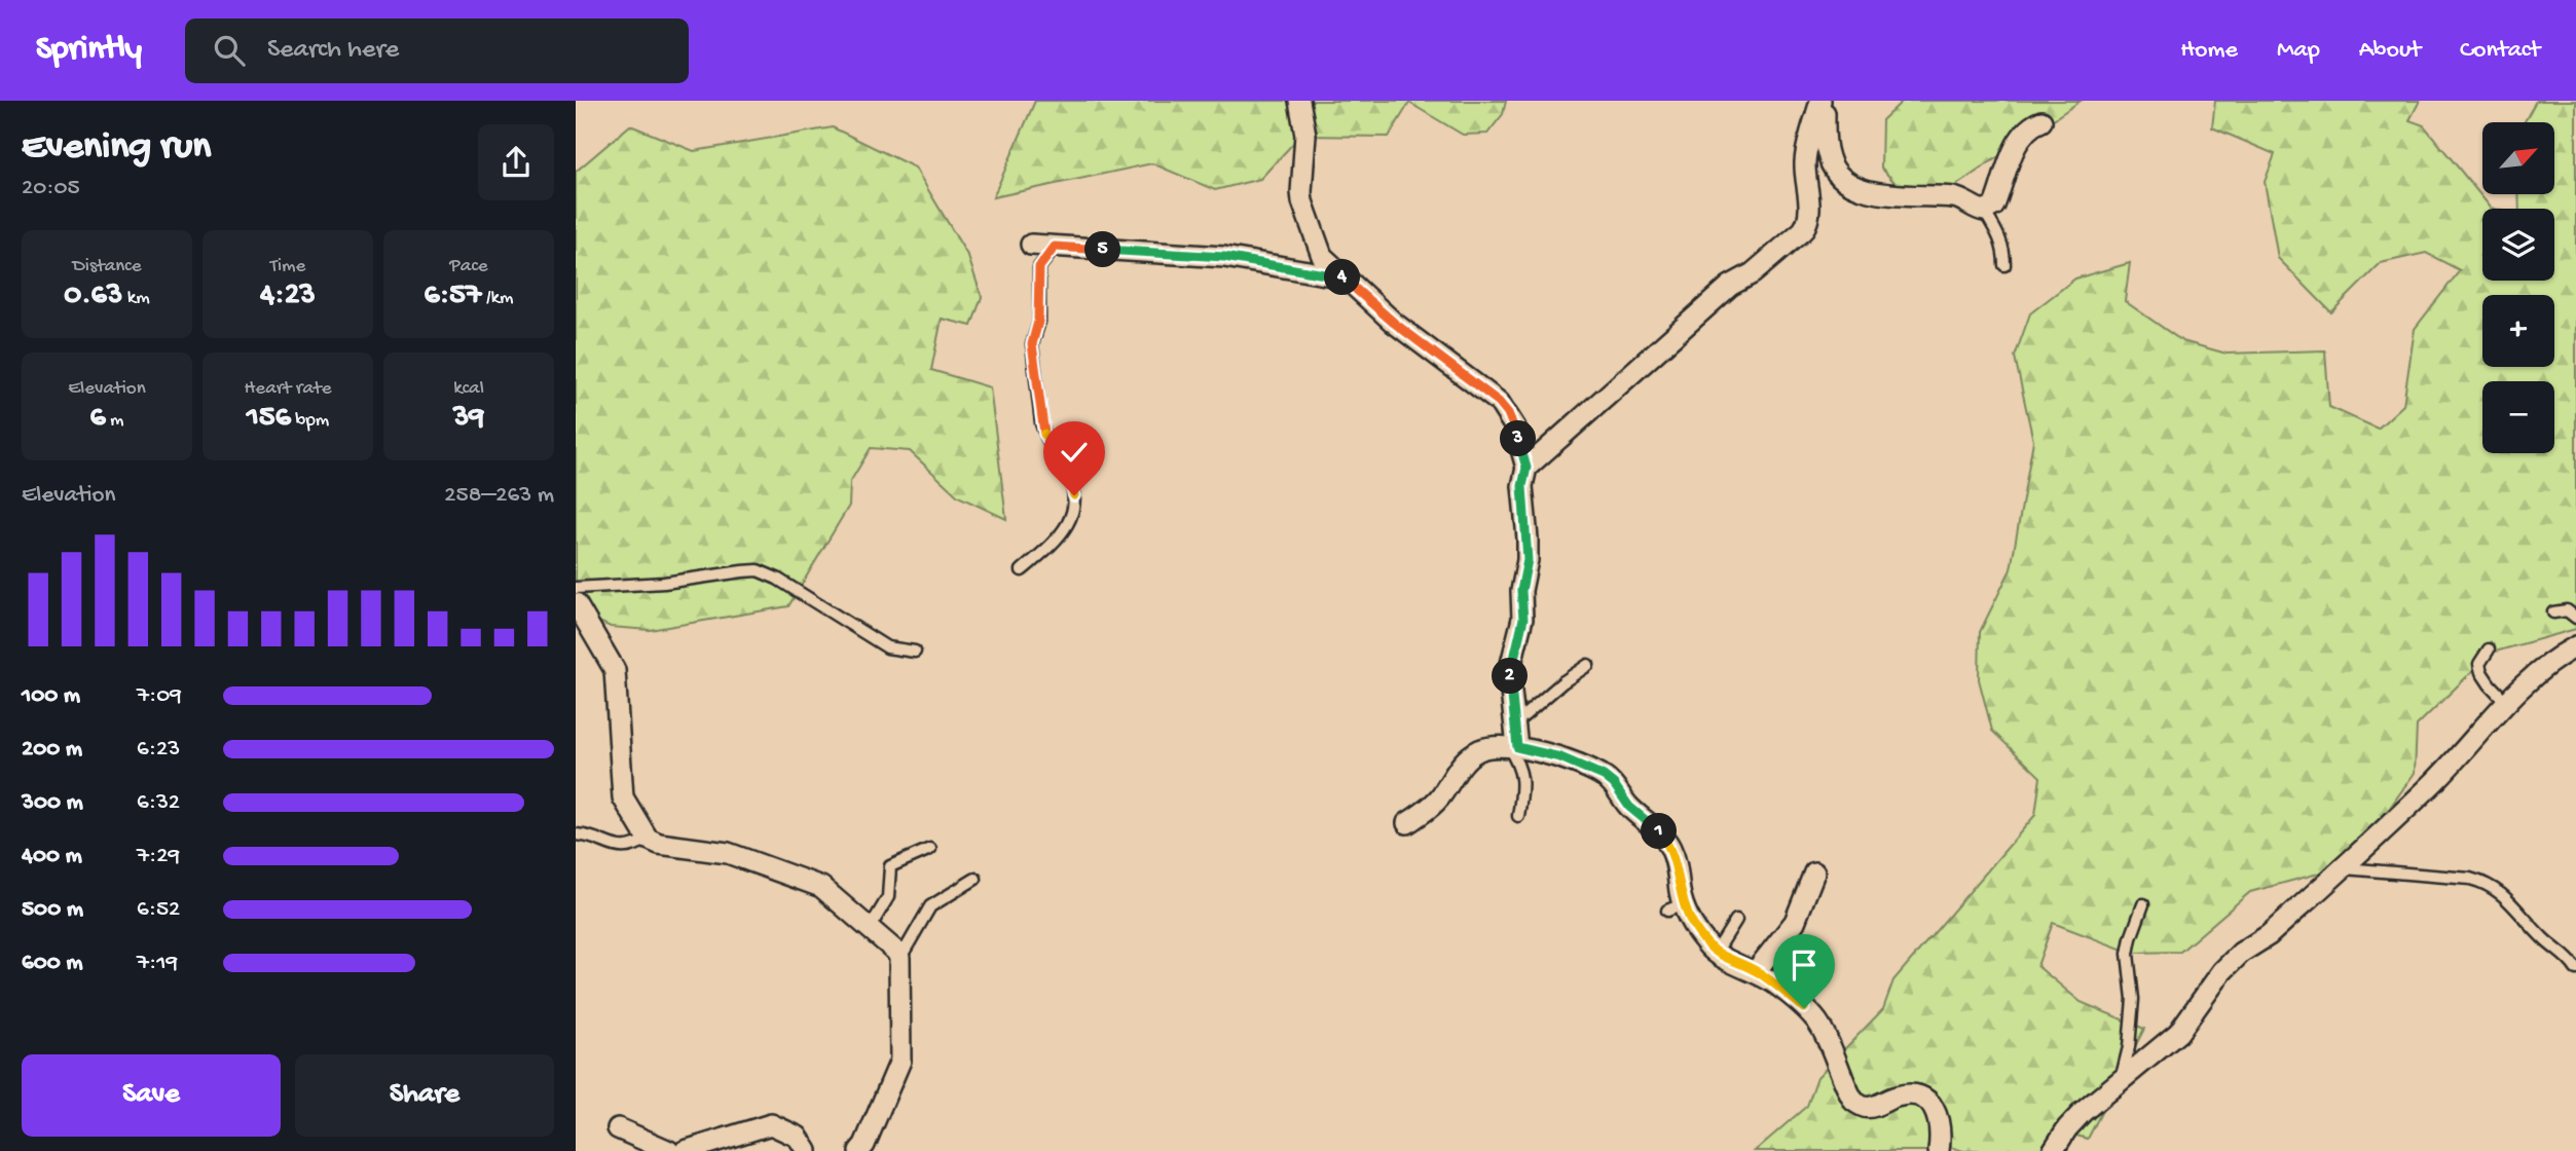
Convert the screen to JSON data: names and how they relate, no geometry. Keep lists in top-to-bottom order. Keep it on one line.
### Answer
{"north":"top right","page":{"header":"Sprintly","search":"Search here","nav":["Home","Map","About","Contact"],"heading":["Evening run","20:05"],"map_buttons":["+","−"],"stats":[["Distance","0.63 km"],["Time","4:23"],["Pace","6:57 /km"],["Elevation","6 m"],["Heart rate","156 bpm"],["kcal","39"]],"pins":["5","4","3","2","1"],"chart":["Elevation","258–263 m"],"list":[{"name":"100 m","note":"7:09"},{"name":"200 m","note":"6:23"},{"name":"300 m","note":"6:32"},{"name":"400 m","note":"7:29"},{"name":"500 m","note":"6:52"},{"name":"600 m","note":"7:19"}],"buttons":["Save","Share"]}}
